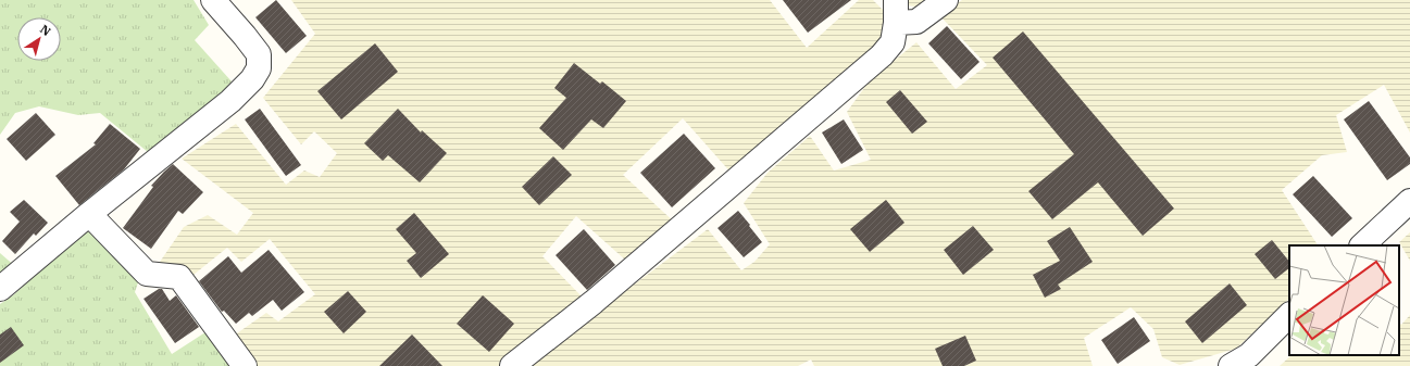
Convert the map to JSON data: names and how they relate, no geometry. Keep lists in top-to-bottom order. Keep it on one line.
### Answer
{"north":"top right"}
